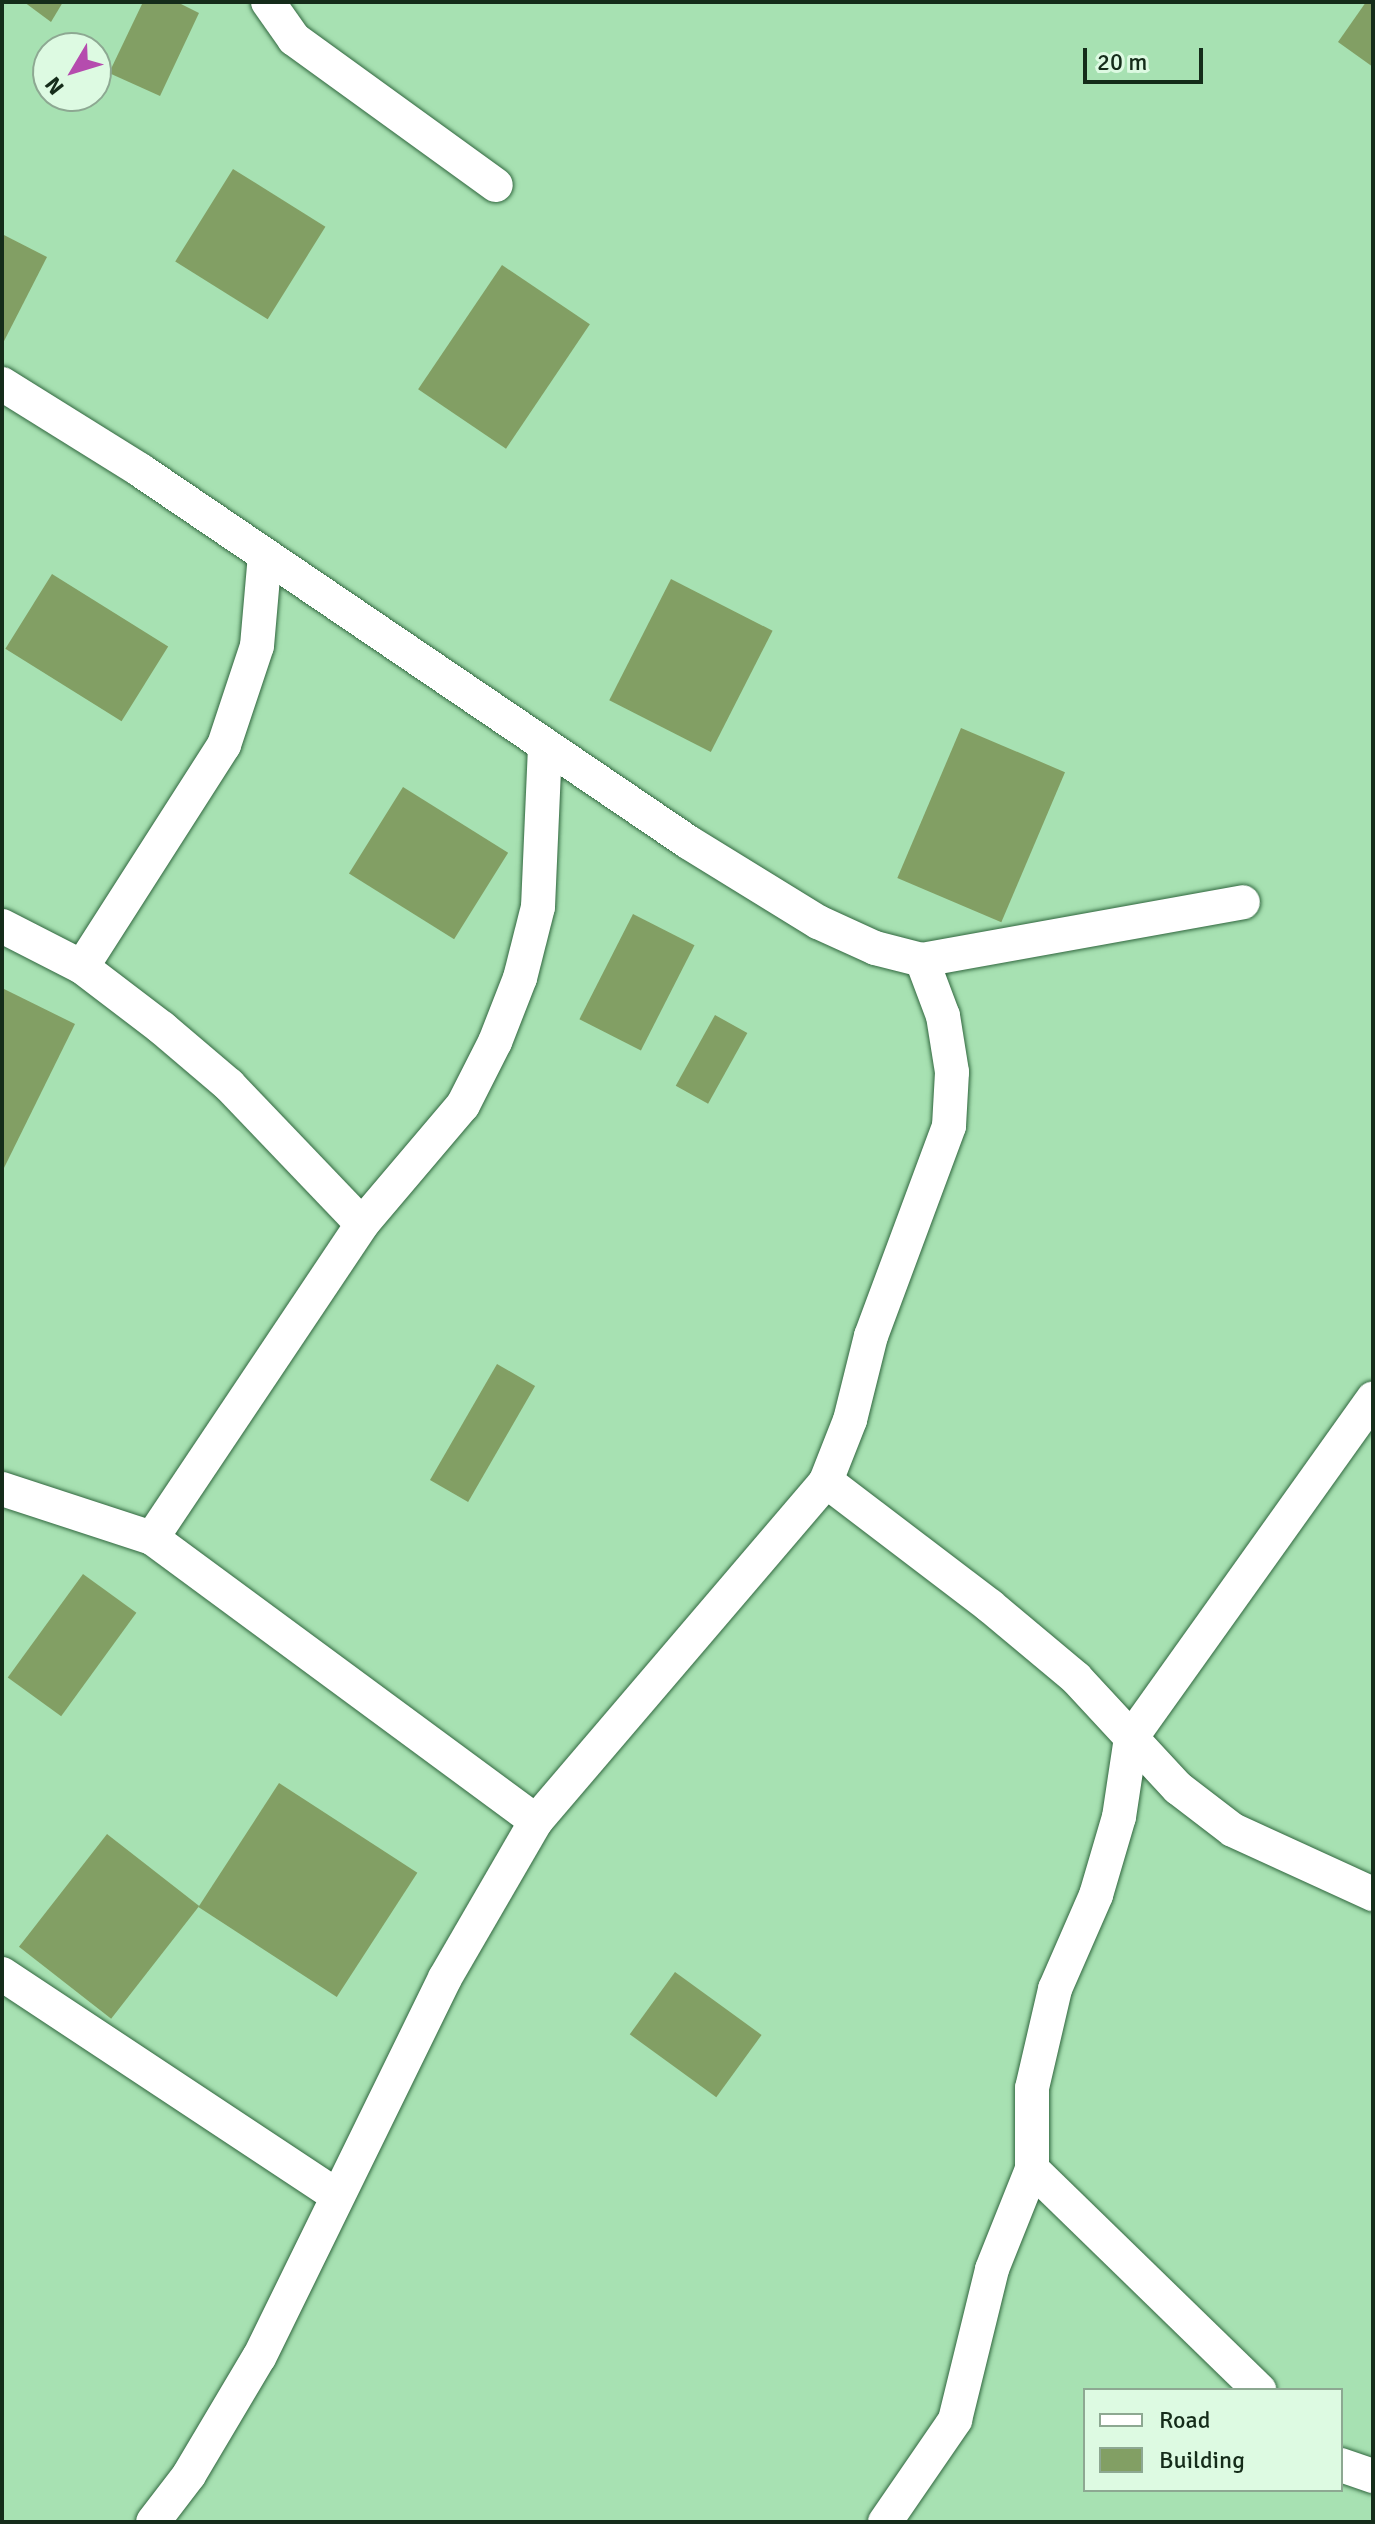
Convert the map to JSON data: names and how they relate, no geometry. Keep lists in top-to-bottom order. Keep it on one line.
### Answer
{"legend":["Road","Building"],"scale_bar":"20 m","north":"bottom left"}
